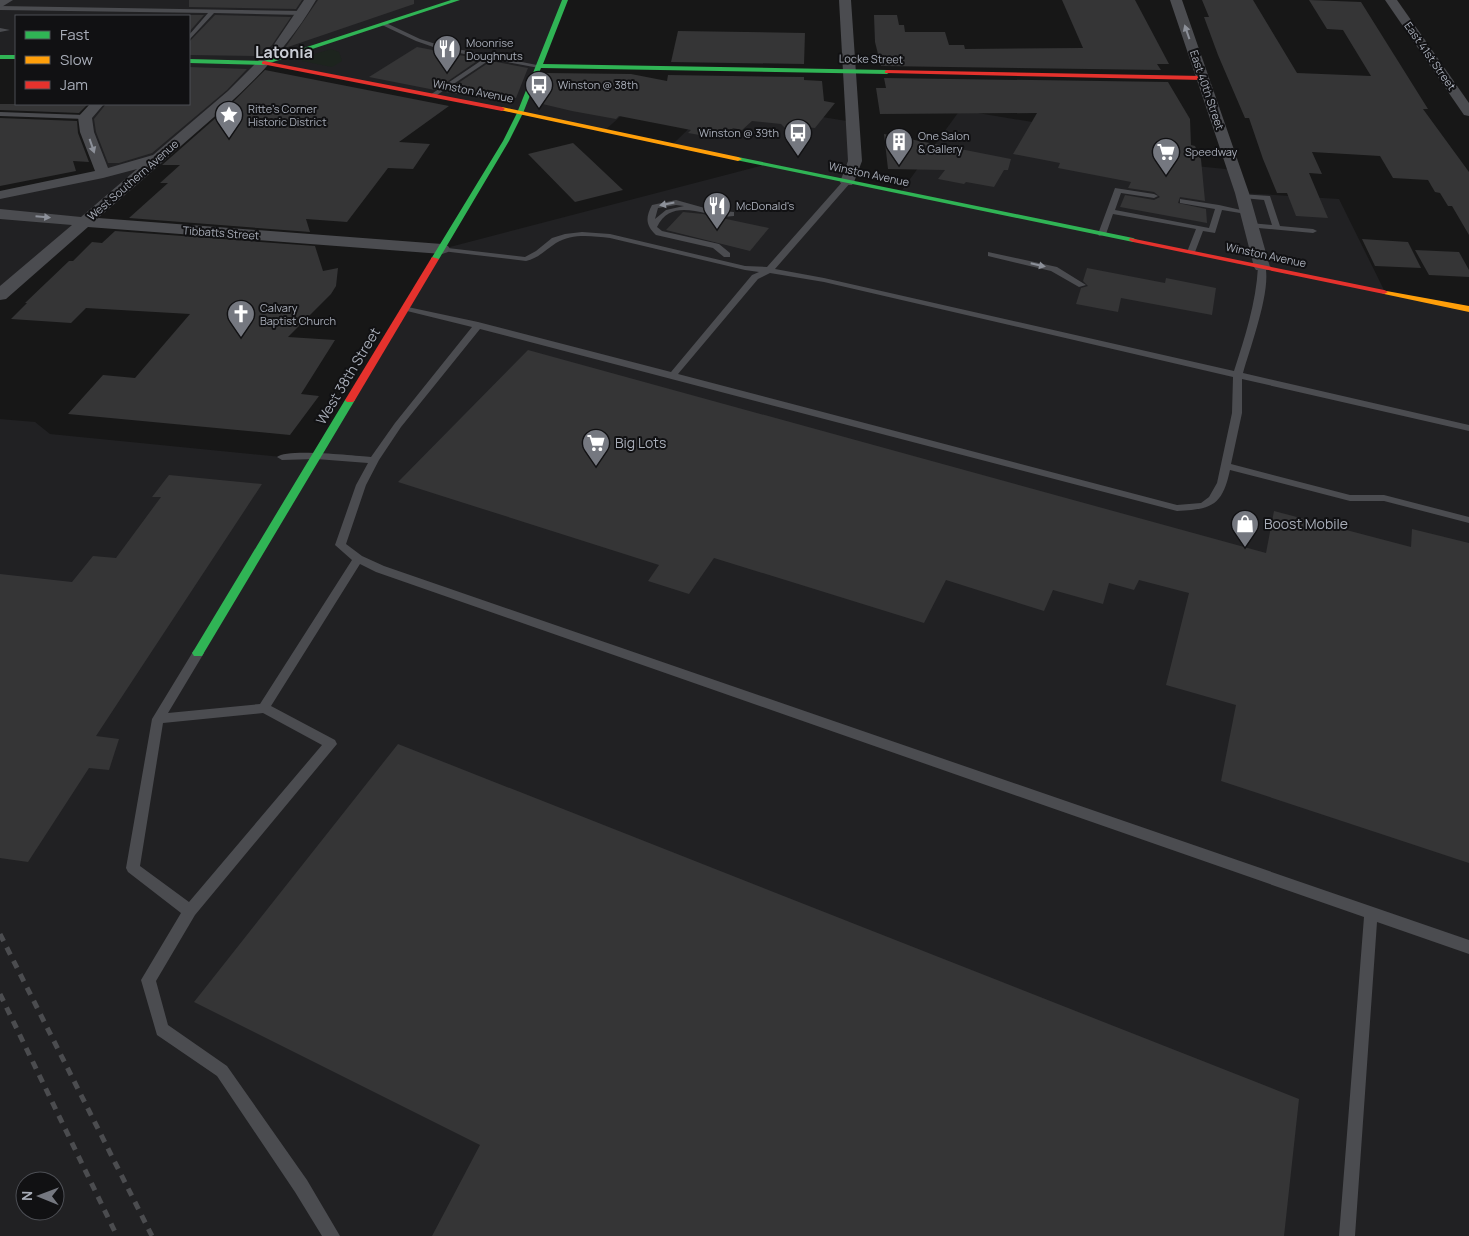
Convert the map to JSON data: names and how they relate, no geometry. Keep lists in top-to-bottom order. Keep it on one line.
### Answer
{"streets":{"street":["East 41st Street","Locke Street","East 40th Street","Winston Avenue","West Southern Avenue","Tibbatts Street","West 38th Street"]},"crossings":[["Locke Street","East 40th Street"],["Locke Street","West 38th Street"],["East 40th Street","Winston Avenue"],["Winston Avenue","West Southern Avenue"],["Winston Avenue","West 38th Street"],["West Southern Avenue","Tibbatts Street"],["Tibbatts Street","West 38th Street"]],"districts":["Latonia"],"places":{"restaurant":["Moonrise Doughnuts","McDonald's"],"bus stop":["Winston @ 38th","Winston @ 39th"],"place":["Ritte's Corner Historic District"],"building":["One Salon & Gallery"],"supermarket":["Speedway","Big Lots"],"church":["Calvary Baptist Church"],"shop":["Boost Mobile"]},"legend":["Fast","Slow","Jam"],"north":"left"}
